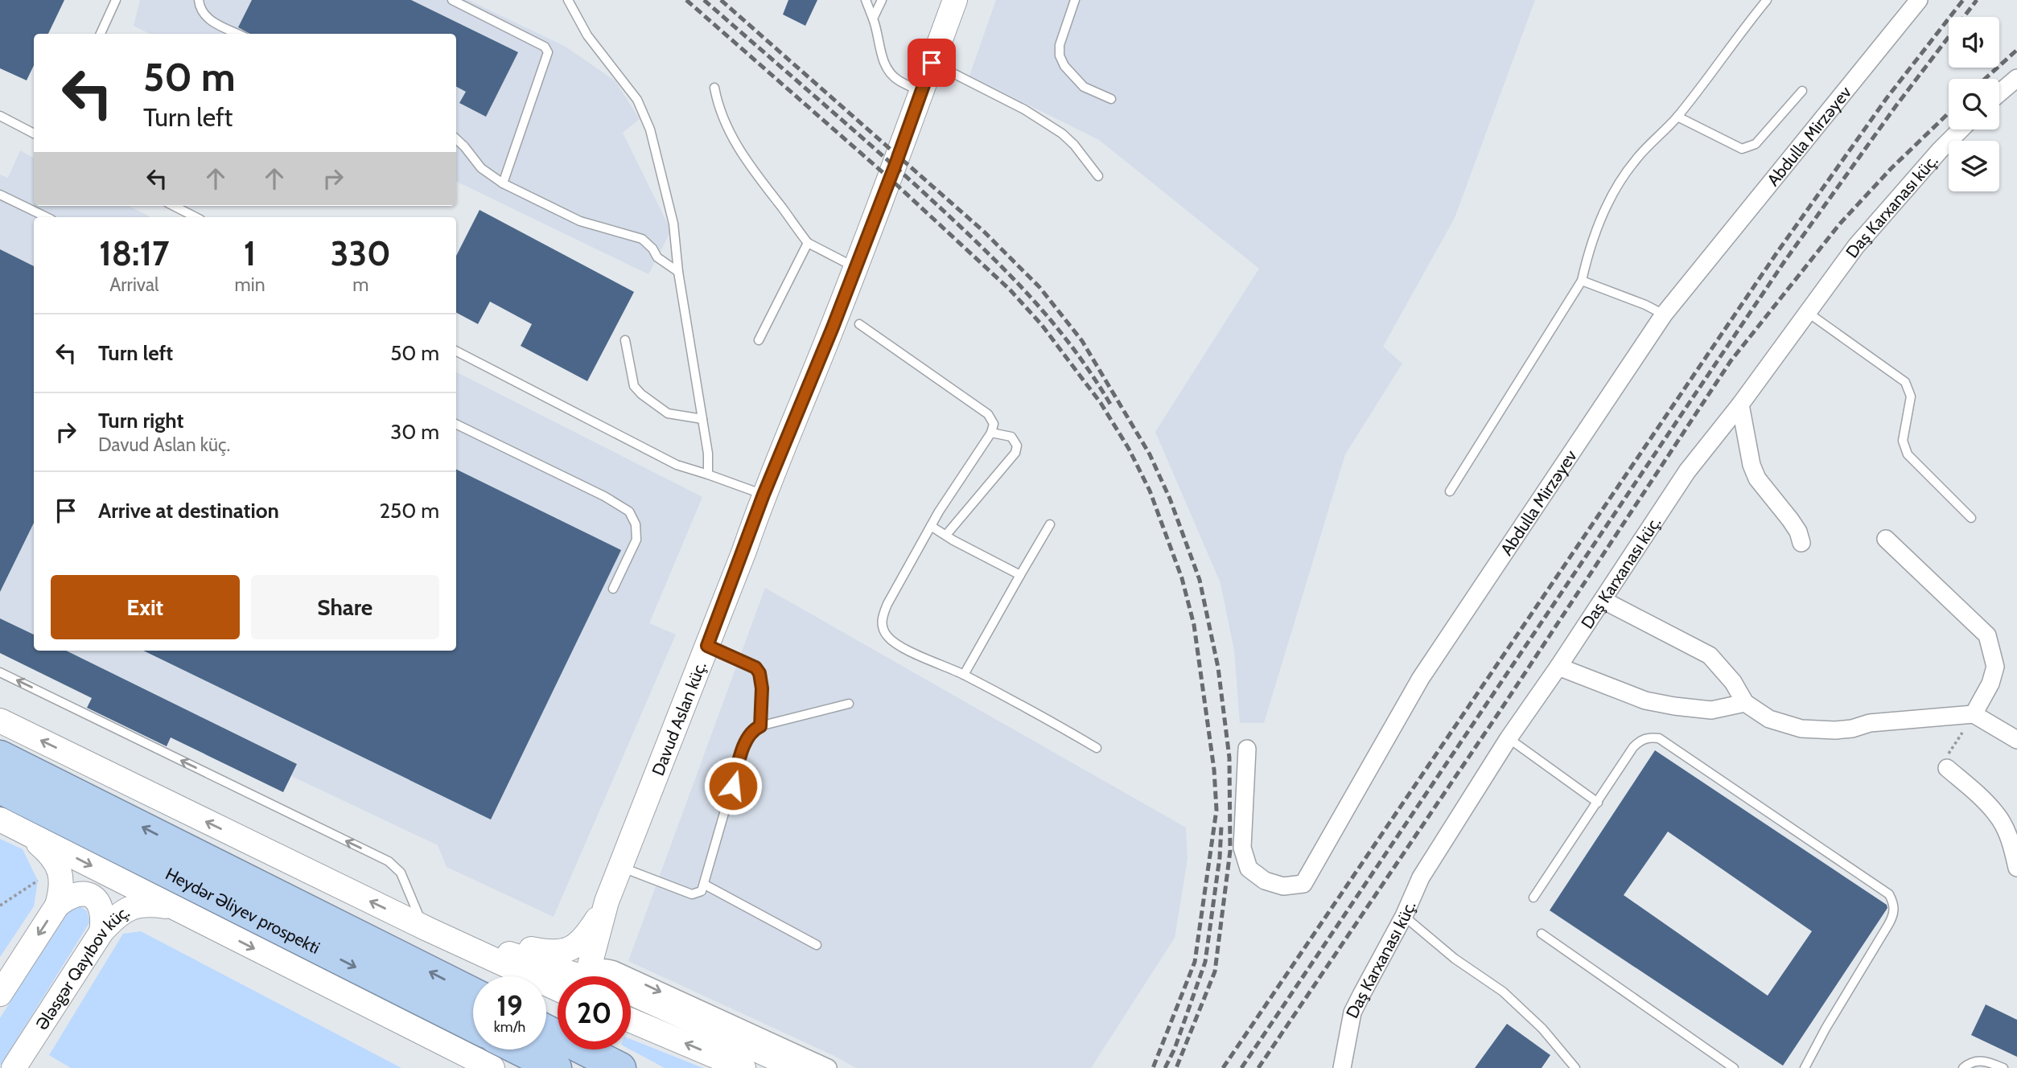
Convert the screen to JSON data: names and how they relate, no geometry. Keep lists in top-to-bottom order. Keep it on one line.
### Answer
{"streets":{"highway":["Heydər Əliyev prospekti"],"main road":["Davud Aslan küç.","Ələsgər Qayıbov küç."],"street":["Abdulla Mirzəyev","Daş Karxanası küç."]},"page":{"turn":["50 m","Turn left"],"eta":["18:17","Arrival","1","min","330","m"],"list":[{"name":"Turn left","value":"50 m"},{"name":"Turn right","note":"Davud Aslan küç.","value":"30 m"},{"name":"Arrive at destination","value":"250 m"}],"buttons":["Exit","Share"],"speed":"19 km/h","limit":"20"}}
